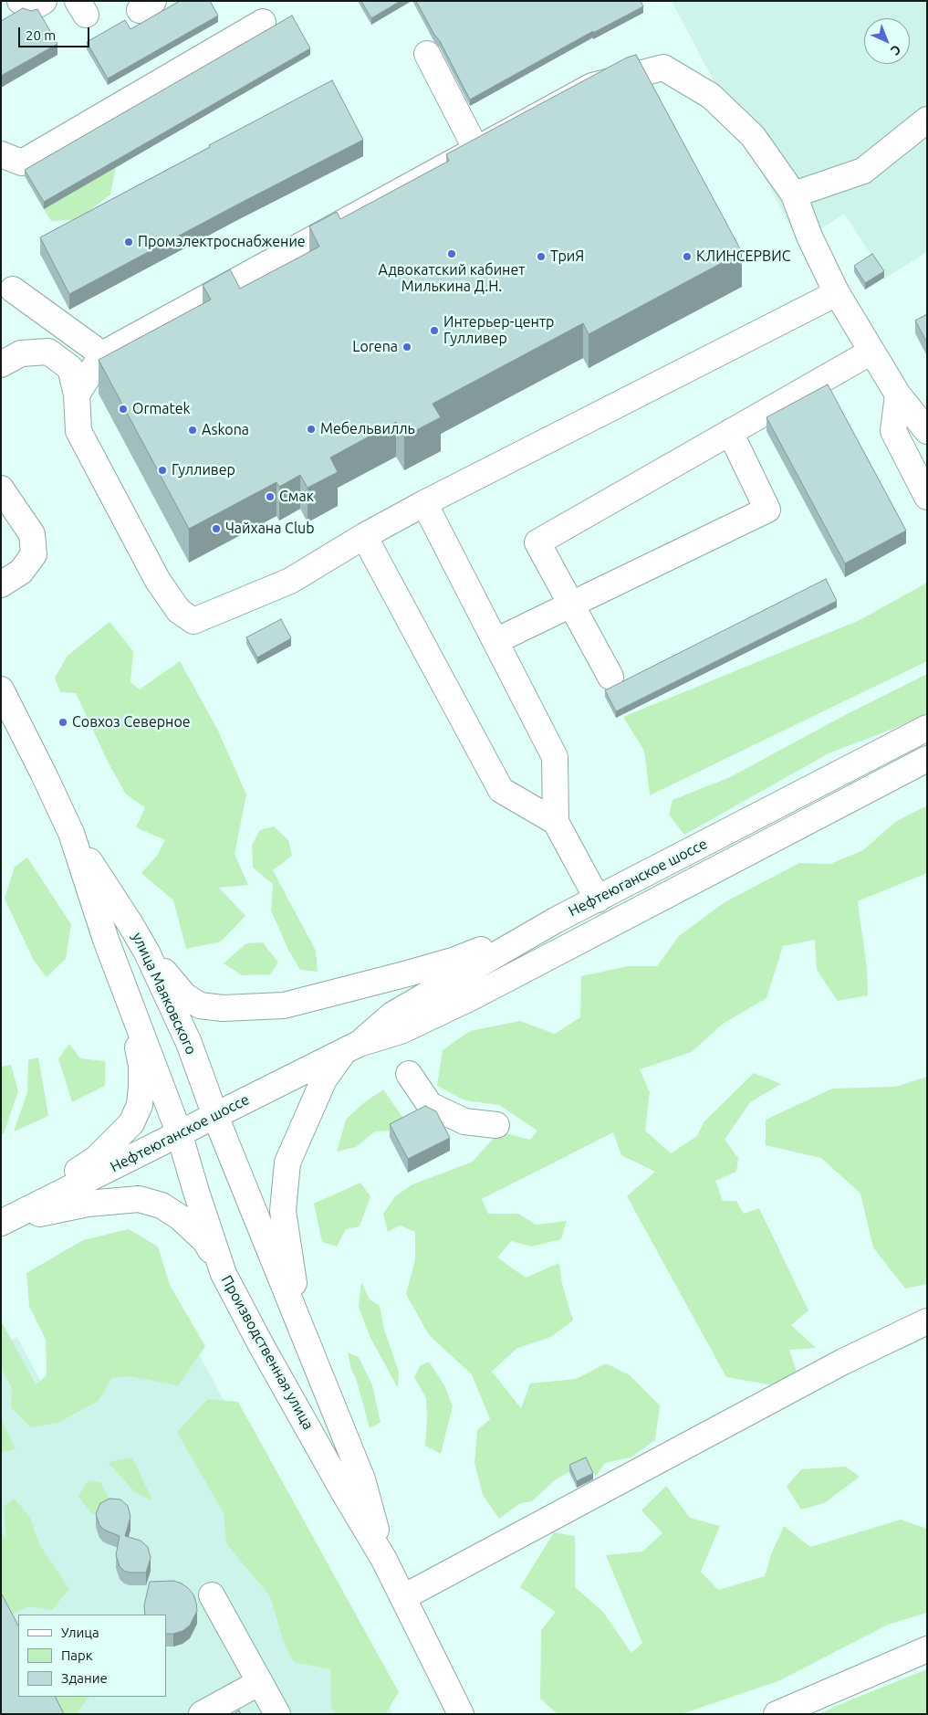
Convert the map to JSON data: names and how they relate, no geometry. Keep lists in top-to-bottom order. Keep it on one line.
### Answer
{"streets":{"main road":["Нефтеюганское шоссе","улица Маяковского","Производственная улица"]},"crossings":[["Нефтеюганское шоссе","улица Маяковского"],["Нефтеюганское шоссе","Производственная улица"],["улица Маяковского","Производственная улица"]],"places":["Промэлектроснабжение","Адвокатский кабинет Милькина Д.Н.","ТриЯ","КЛИНСЕРВИС","Интерьер-центр Гулливер","Lorena","Ormatek","Мебельвилль","Askona","Гулливер","Смак","Чайхана Club","Совхоз Северное"],"legend":["Улица","Парк","Здание"],"scale_bar":"20 m","north":"bottom right"}
